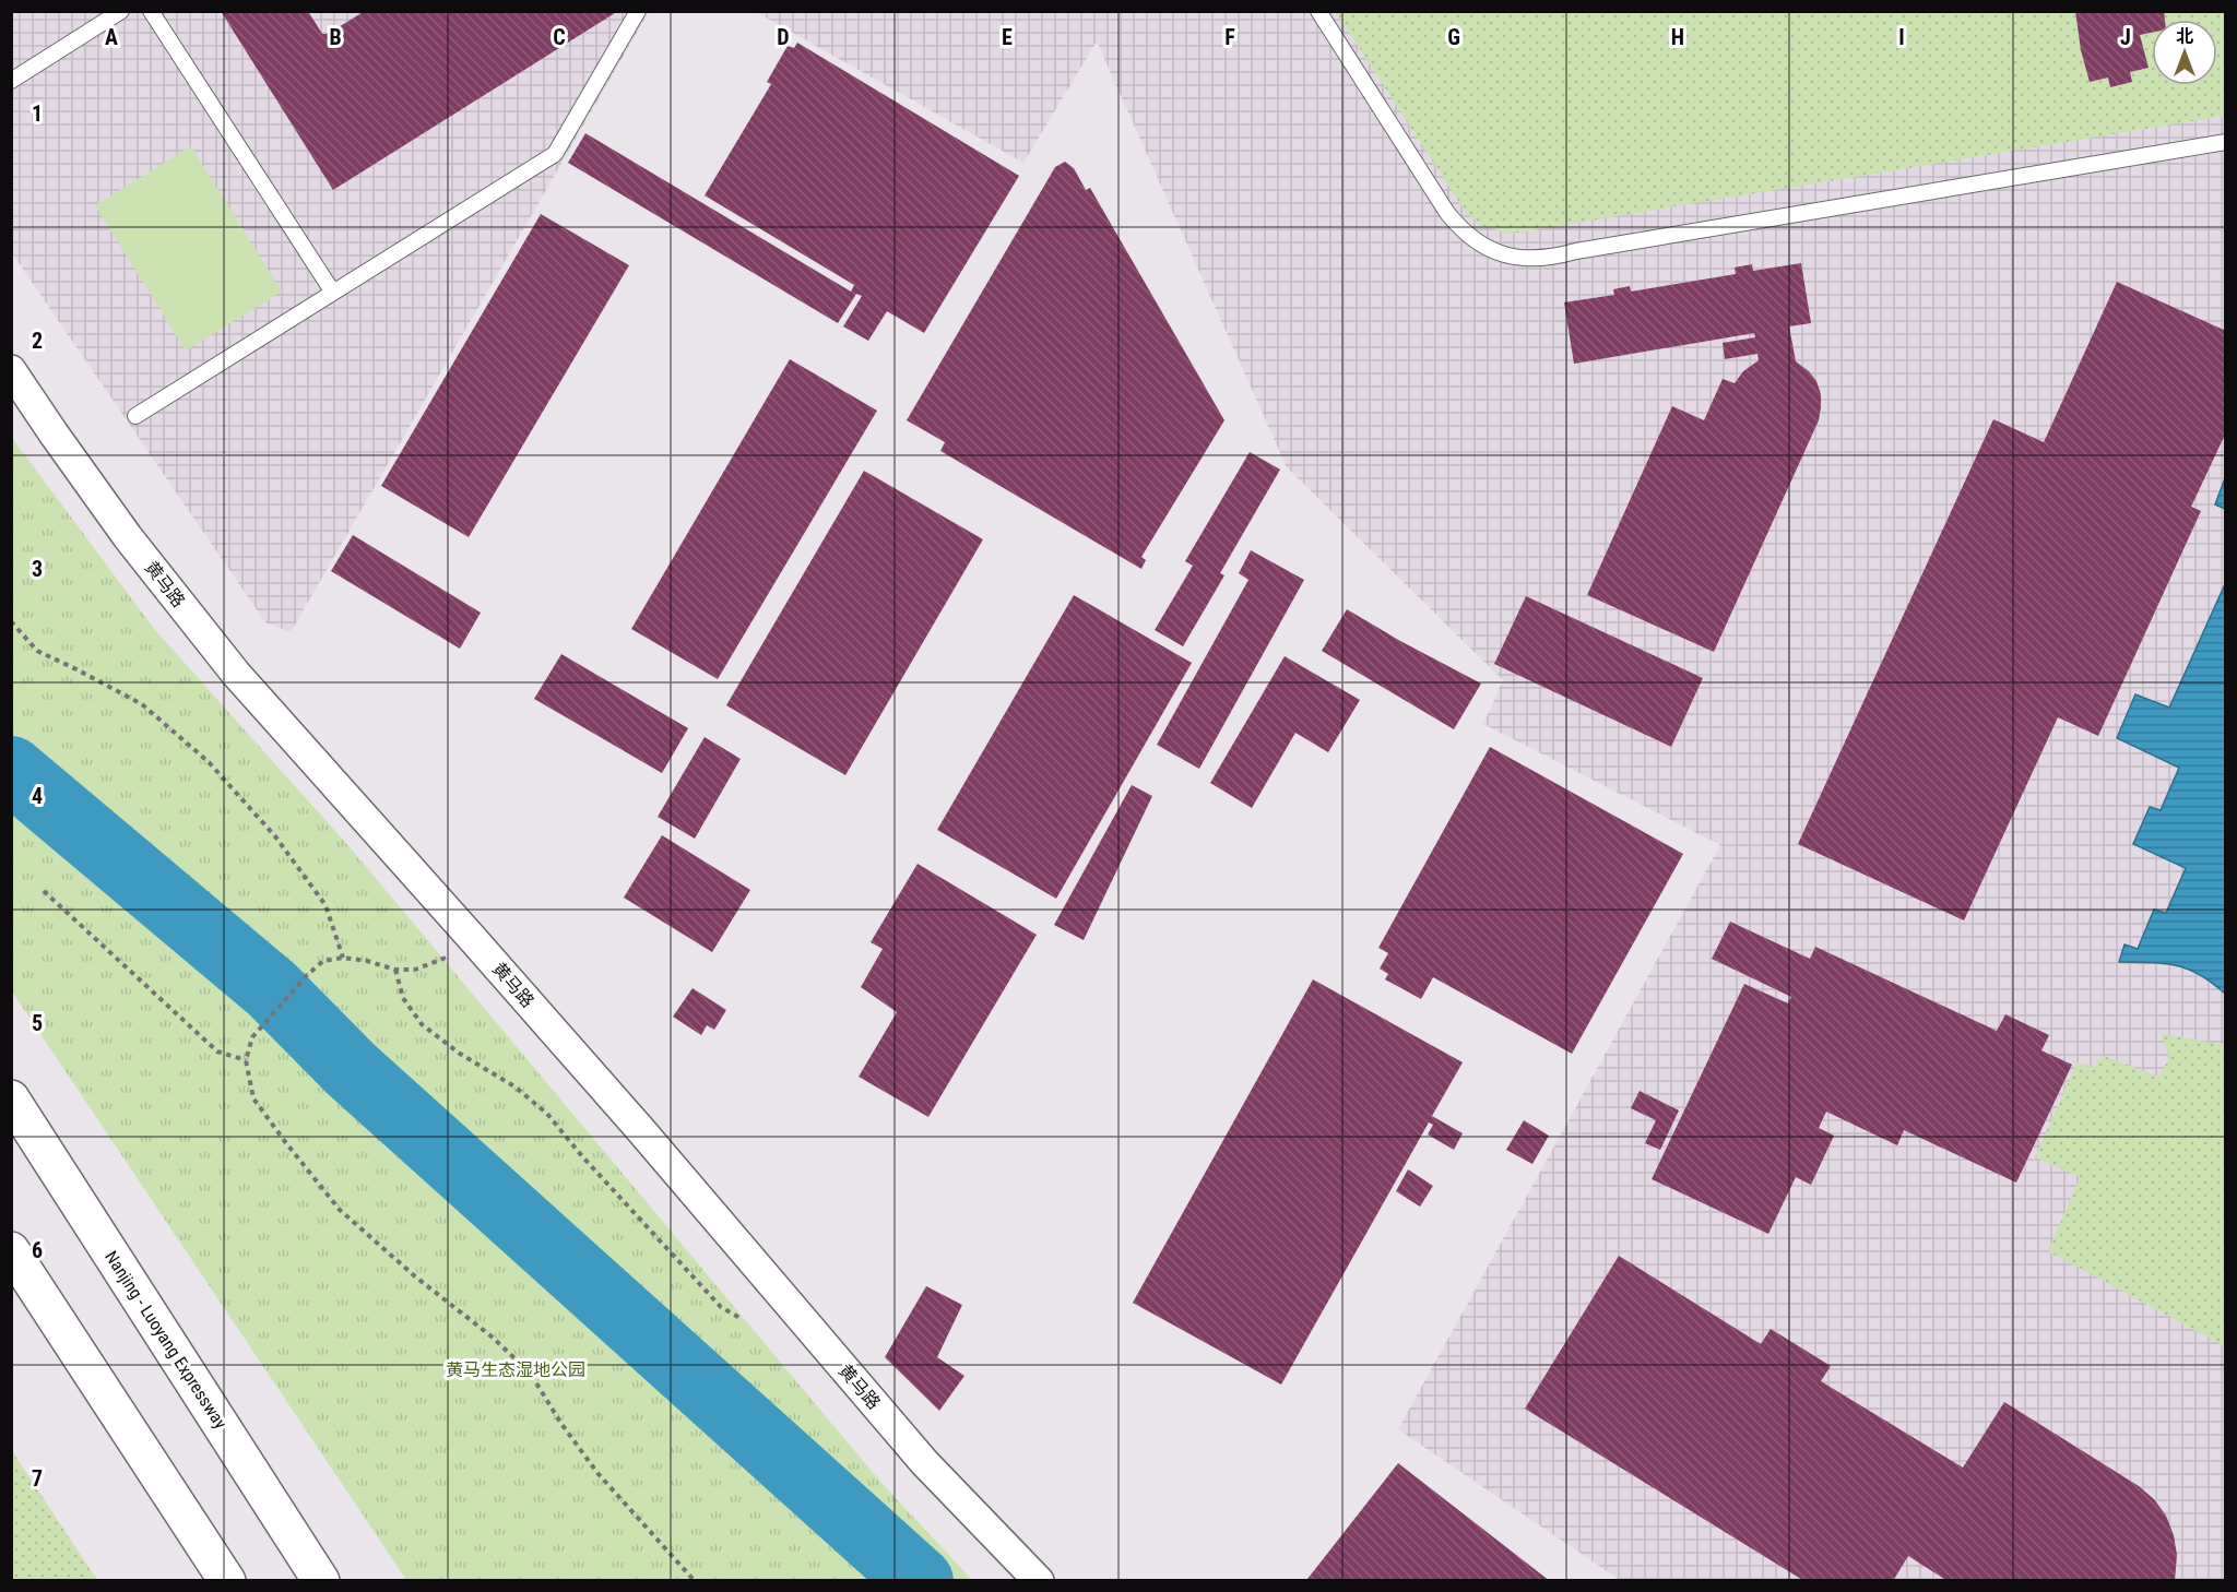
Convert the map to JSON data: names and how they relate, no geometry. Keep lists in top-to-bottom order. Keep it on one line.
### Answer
{"streets":{"highway":["Nanjing - Luoyang Expressway"],"street":["黄马路"]},"parks":["黄马生态湿地公园"],"north":"top","grid":{"columns":["A","B","C","D","E","F","G","H","I","J"],"rows":["1","2","3","4","5","6","7"]}}
